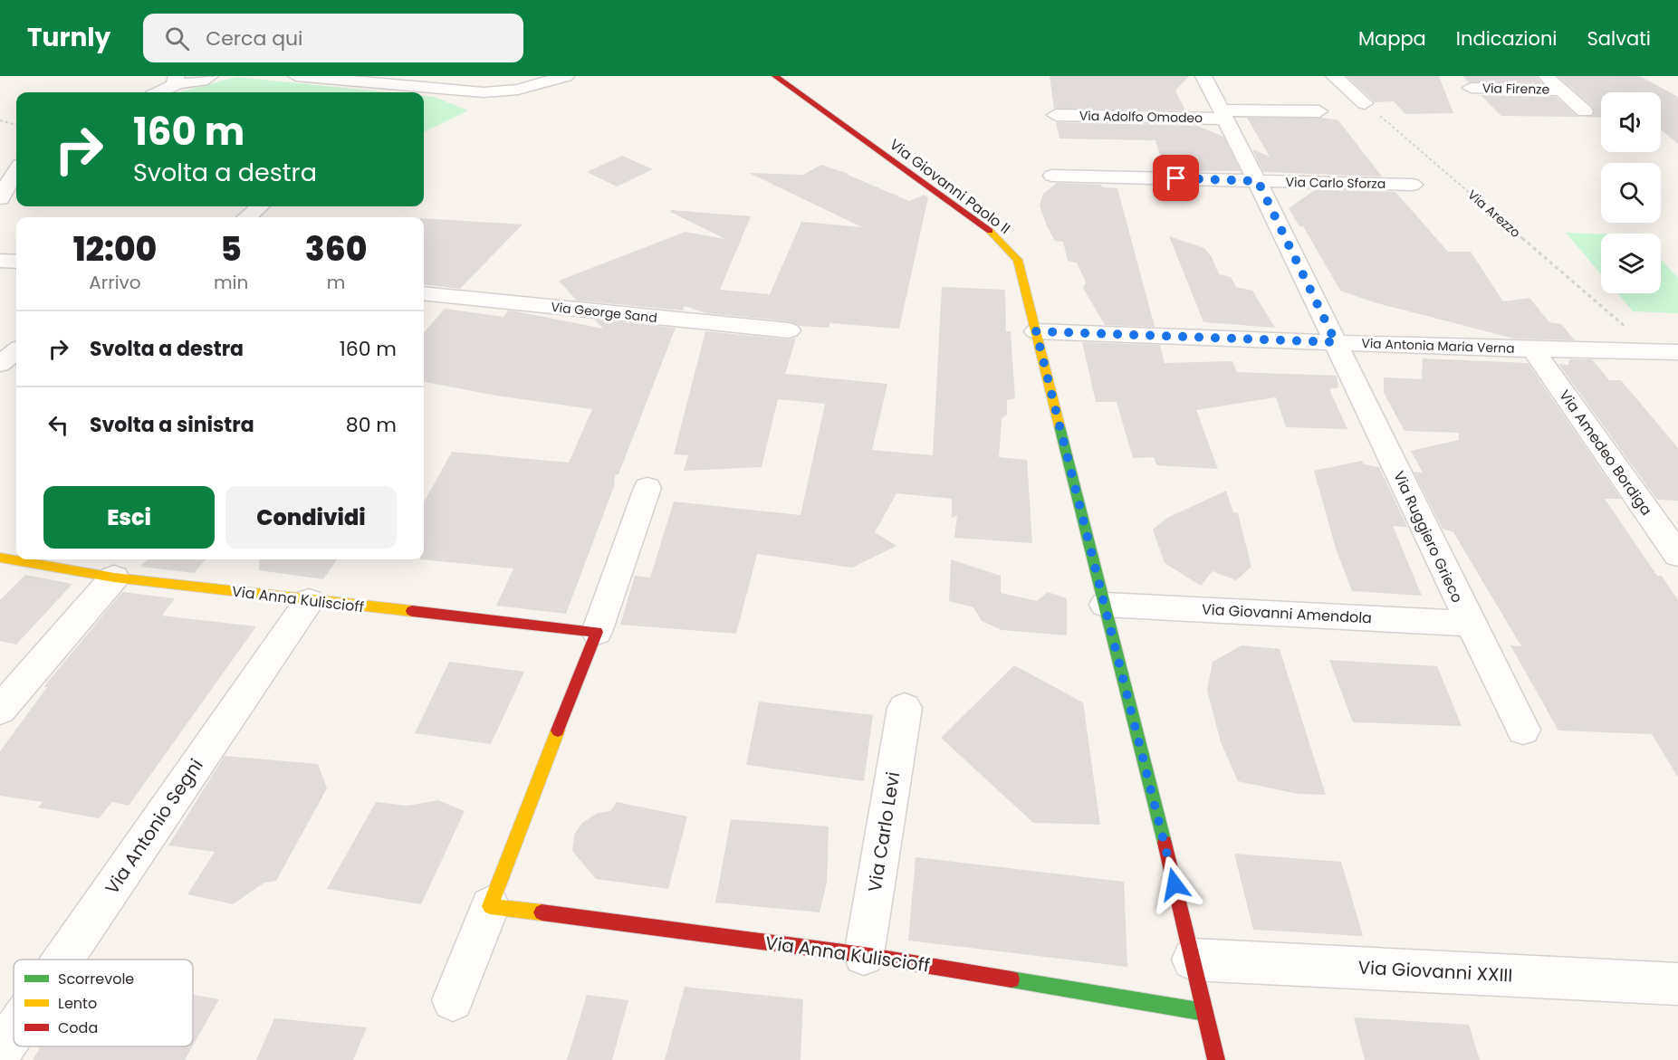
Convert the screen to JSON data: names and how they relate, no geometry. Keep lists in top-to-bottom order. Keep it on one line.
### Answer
{"streets":{"street":["Via Firenze","Via Adolfo Omodeo","Via Carlo Sforza","Via Giovanni Paolo II","Via George Sand","Via Antonia Maria Verna","Via Amedeo Bordiga","Via Ruggiero Grieco","Via Anna Kuliscioff","Via Giovanni Amendola","Via Antonio Segni","Via Carlo Levi","Via Giovanni XXIII"],"path":["Via Arezzo"]},"crossings":[["Via Adolfo Omodeo","Via Ruggiero Grieco"],["Via Carlo Sforza","Via Ruggiero Grieco"],["Via Giovanni Paolo II","Via Antonia Maria Verna"],["Via Giovanni Paolo II","Via Anna Kuliscioff"],["Via Giovanni Paolo II","Via Giovanni Amendola"],["Via Giovanni Paolo II","Via Giovanni XXIII"],["Via Arezzo","Via Antonia Maria Verna"],["Via Antonia Maria Verna","Via Amedeo Bordiga"],["Via Antonia Maria Verna","Via Ruggiero Grieco"],["Via Ruggiero Grieco","Via Giovanni Amendola"],["Via Anna Kuliscioff","Via Antonio Segni"],["Via Anna Kuliscioff","Via Carlo Levi"]],"legend":["Scorrevole","Lento","Coda"],"page":{"header":"Turnly","search":"Cerca qui","nav":["Mappa","Indicazioni","Salvati"],"turn":["160 m","Svolta a destra"],"eta":["12:00","Arrivo","5","min","360","m"],"list":[{"name":"Svolta a destra","value":"160 m"},{"name":"Svolta a sinistra","value":"80 m"}],"buttons":["Esci","Condividi"]}}
